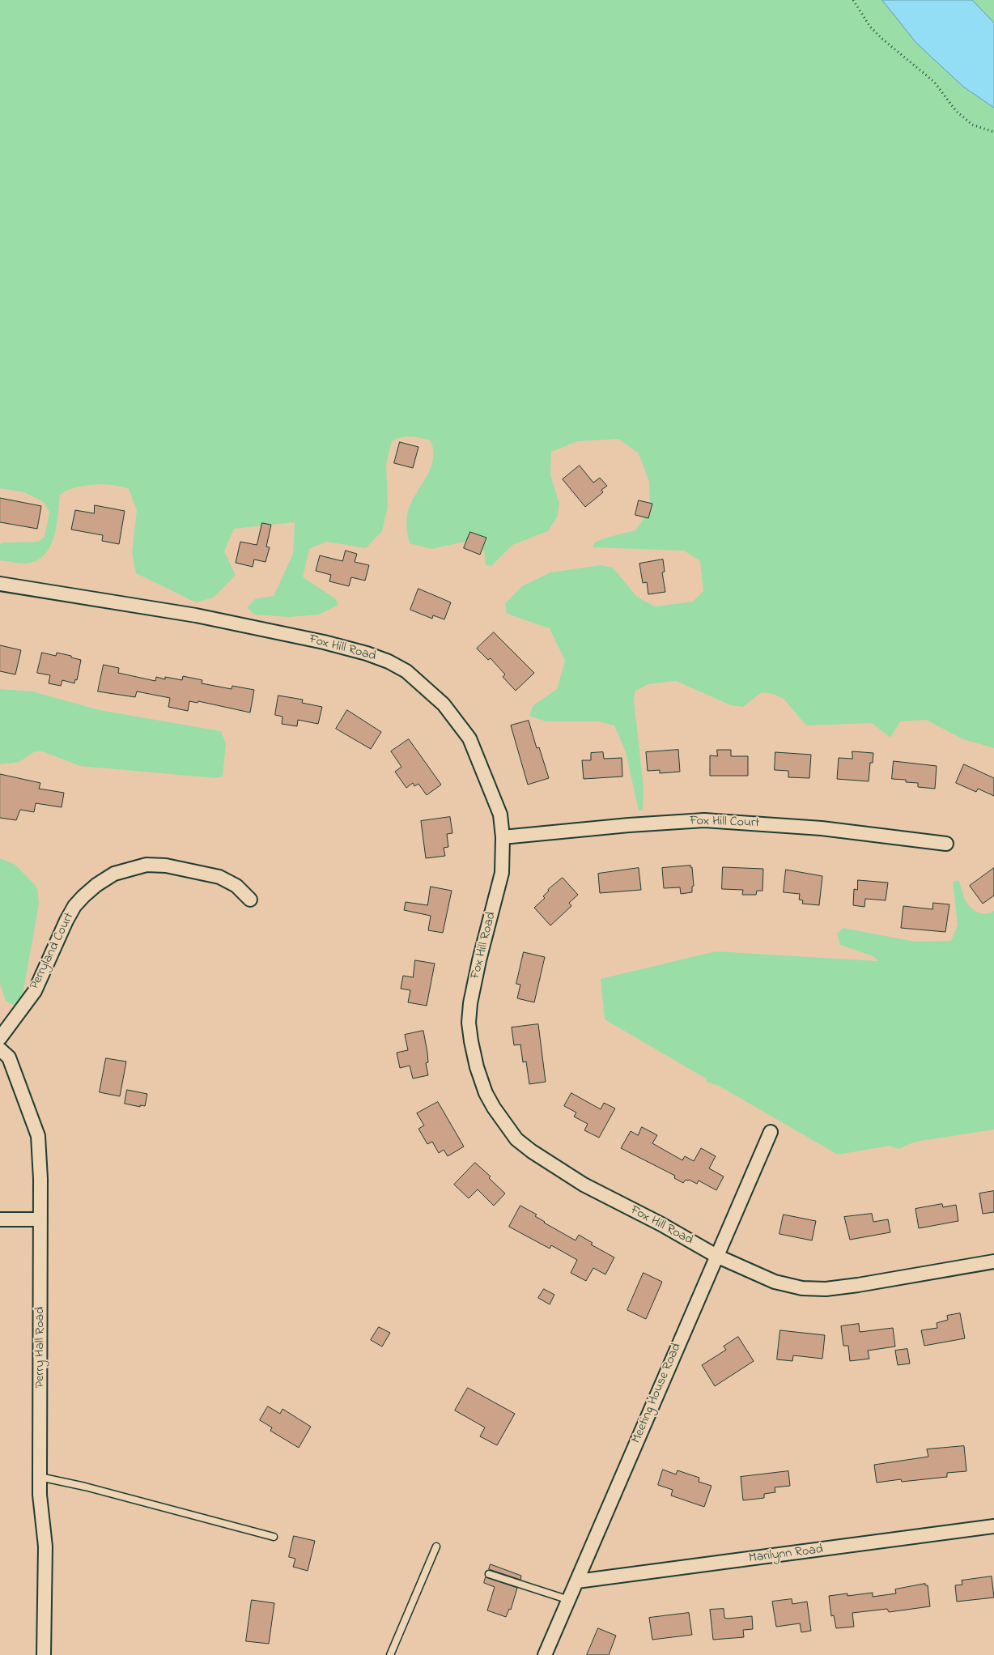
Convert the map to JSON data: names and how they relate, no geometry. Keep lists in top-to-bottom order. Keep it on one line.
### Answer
{"streets":{"street":["Fox Hill Road","Fox Hill Court","Perryland Court","Perry Hall Road","Meeting House Road","Marilynn Road"]},"crossings":[["Fox Hill Road","Fox Hill Court"],["Fox Hill Road","Meeting House Road"],["Meeting House Road","Marilynn Road"]]}
